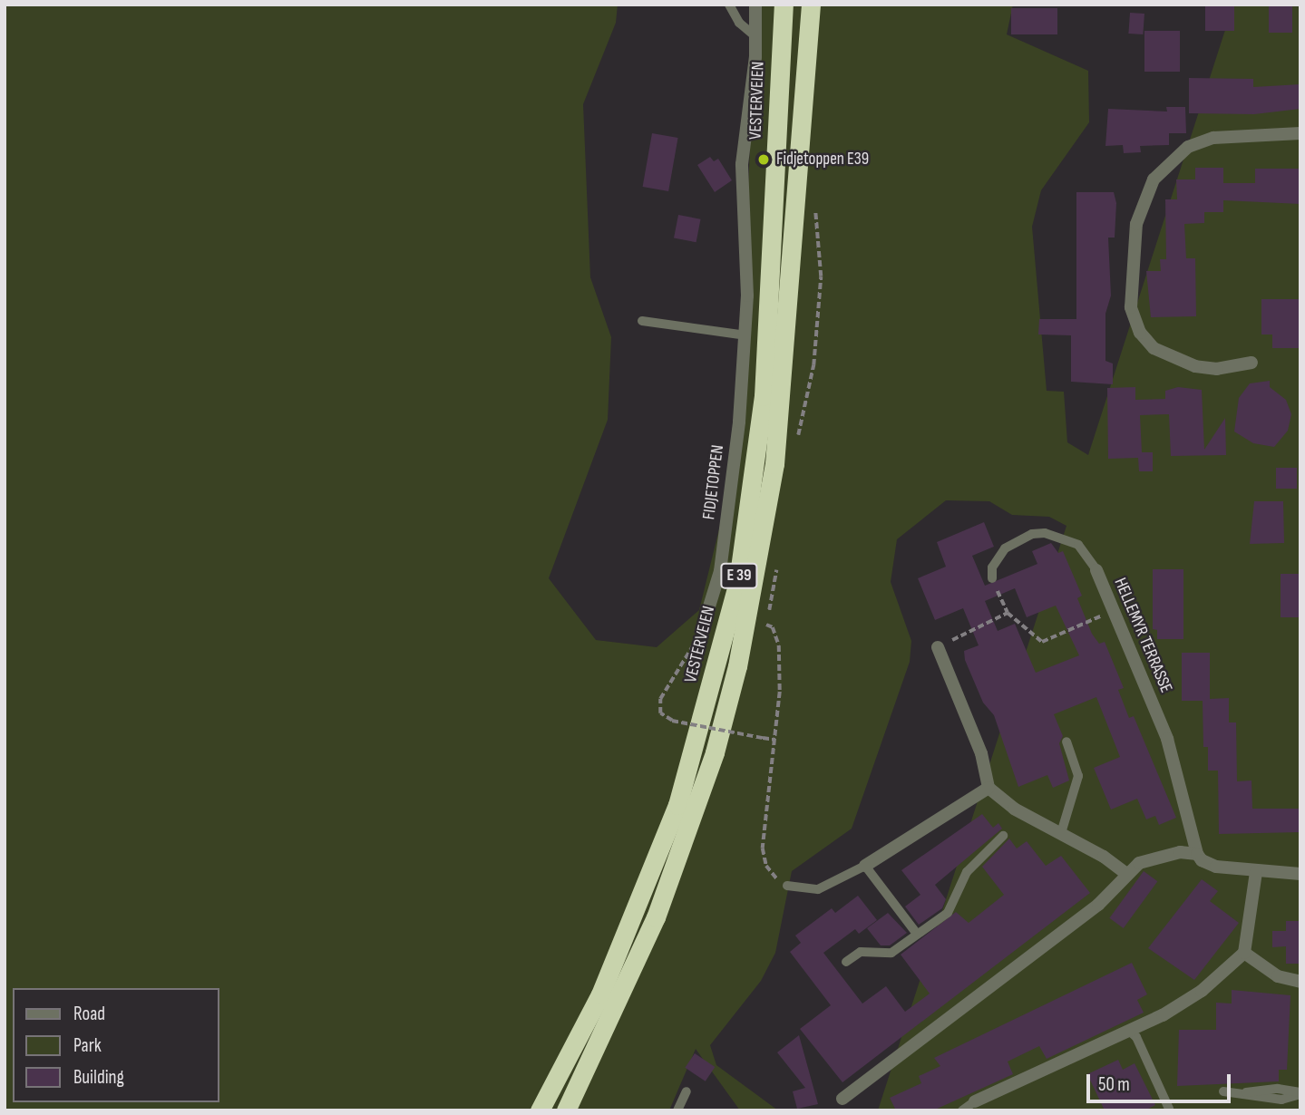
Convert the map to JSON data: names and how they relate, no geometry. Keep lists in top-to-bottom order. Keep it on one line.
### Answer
{"streets":{"highway":["VESTERVEIEN","E 39"],"street":["FIDJETOPPEN","HELLEMYR TERRASSE"]},"places":["Fidjetoppen E39"],"legend":["Road","Park","Building"],"scale_bar":"50 m"}
